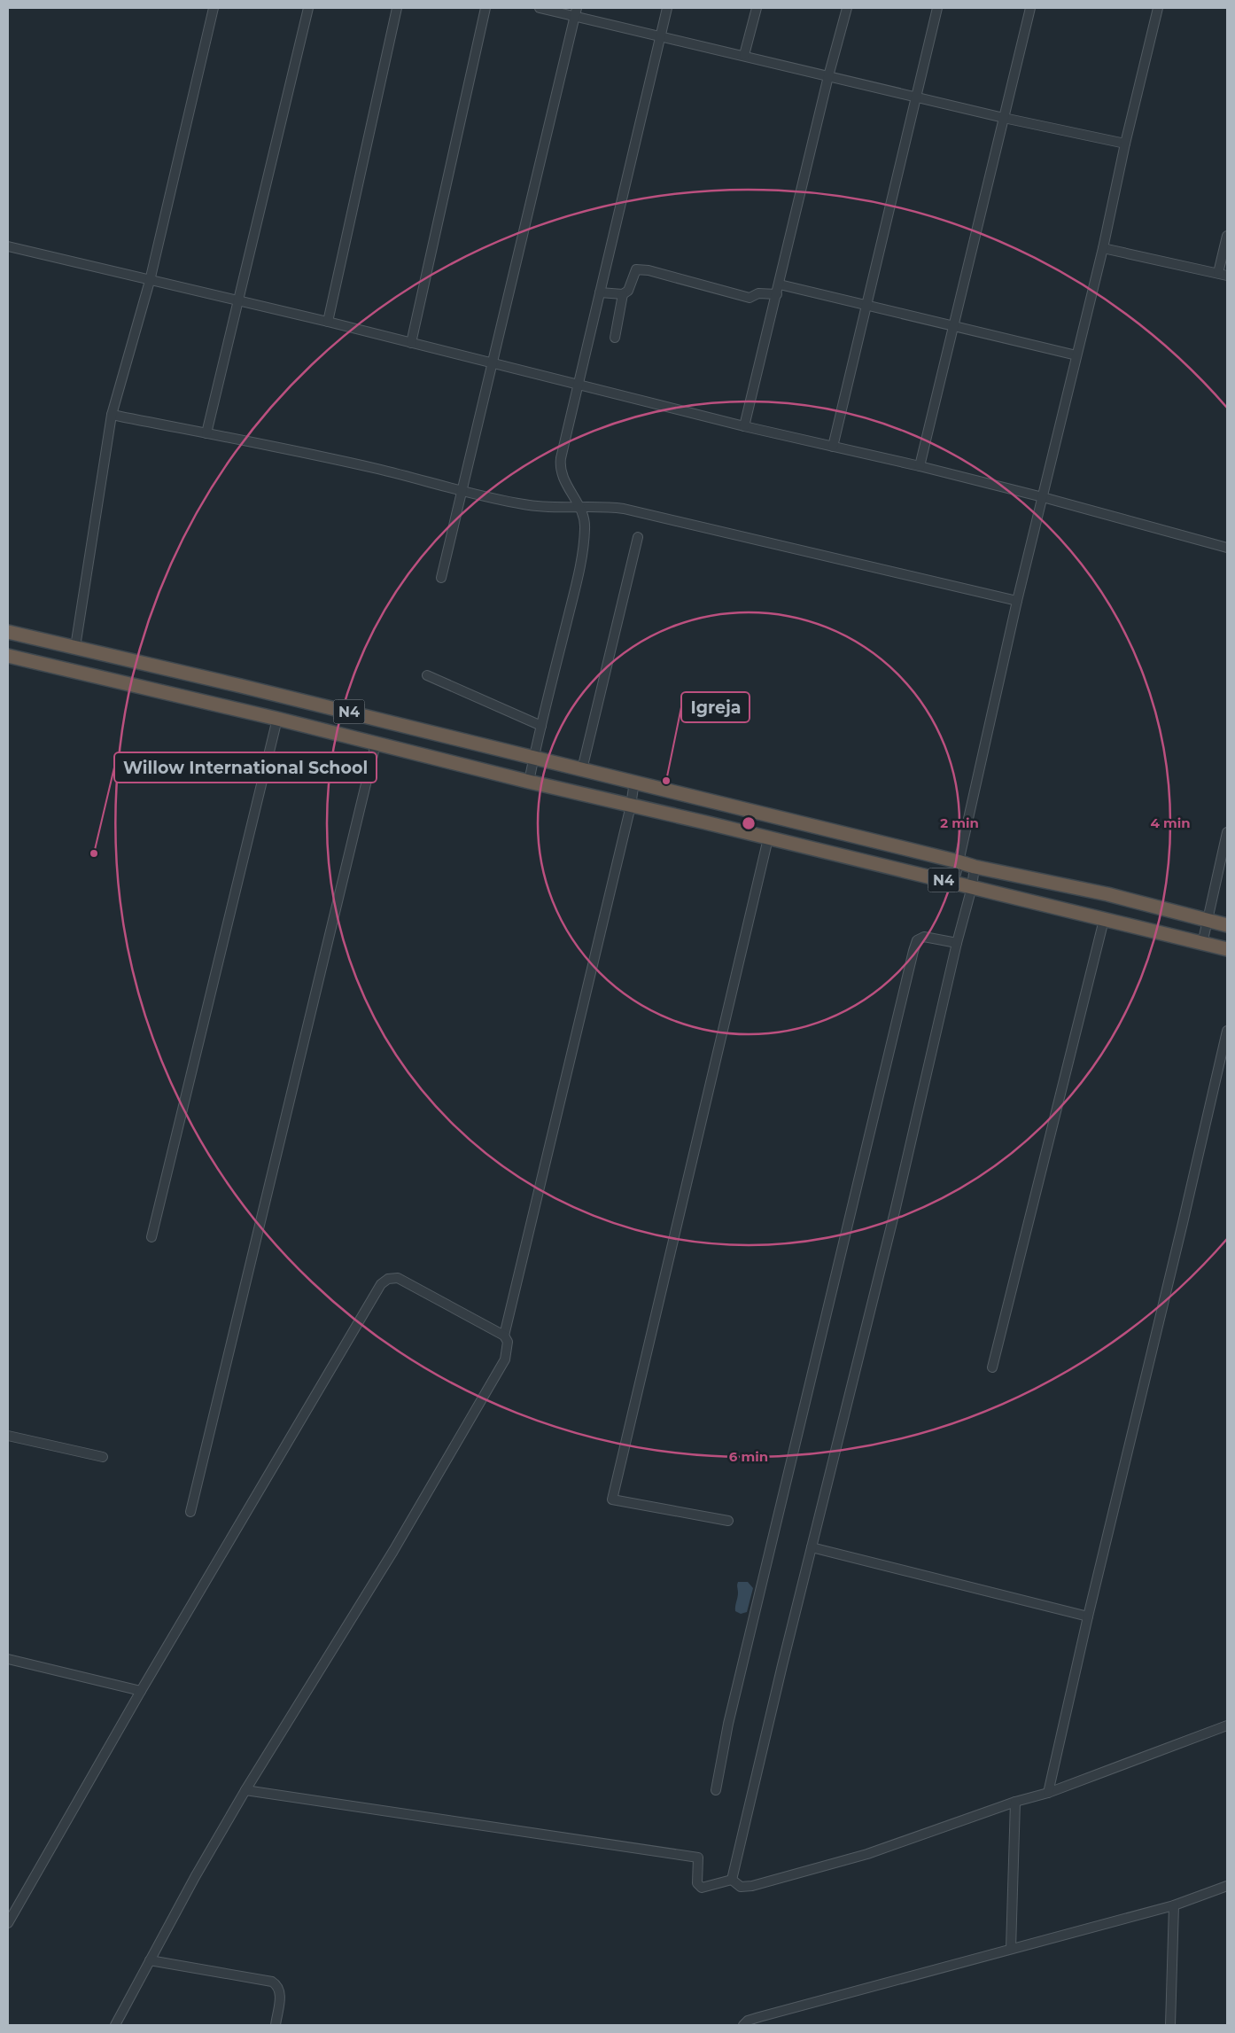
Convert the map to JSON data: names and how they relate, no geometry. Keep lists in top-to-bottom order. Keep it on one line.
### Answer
{"streets":{"highway":["N4"]},"places":["Igreja","Willow International School"],"rings":["2 min","4 min","6 min"]}
